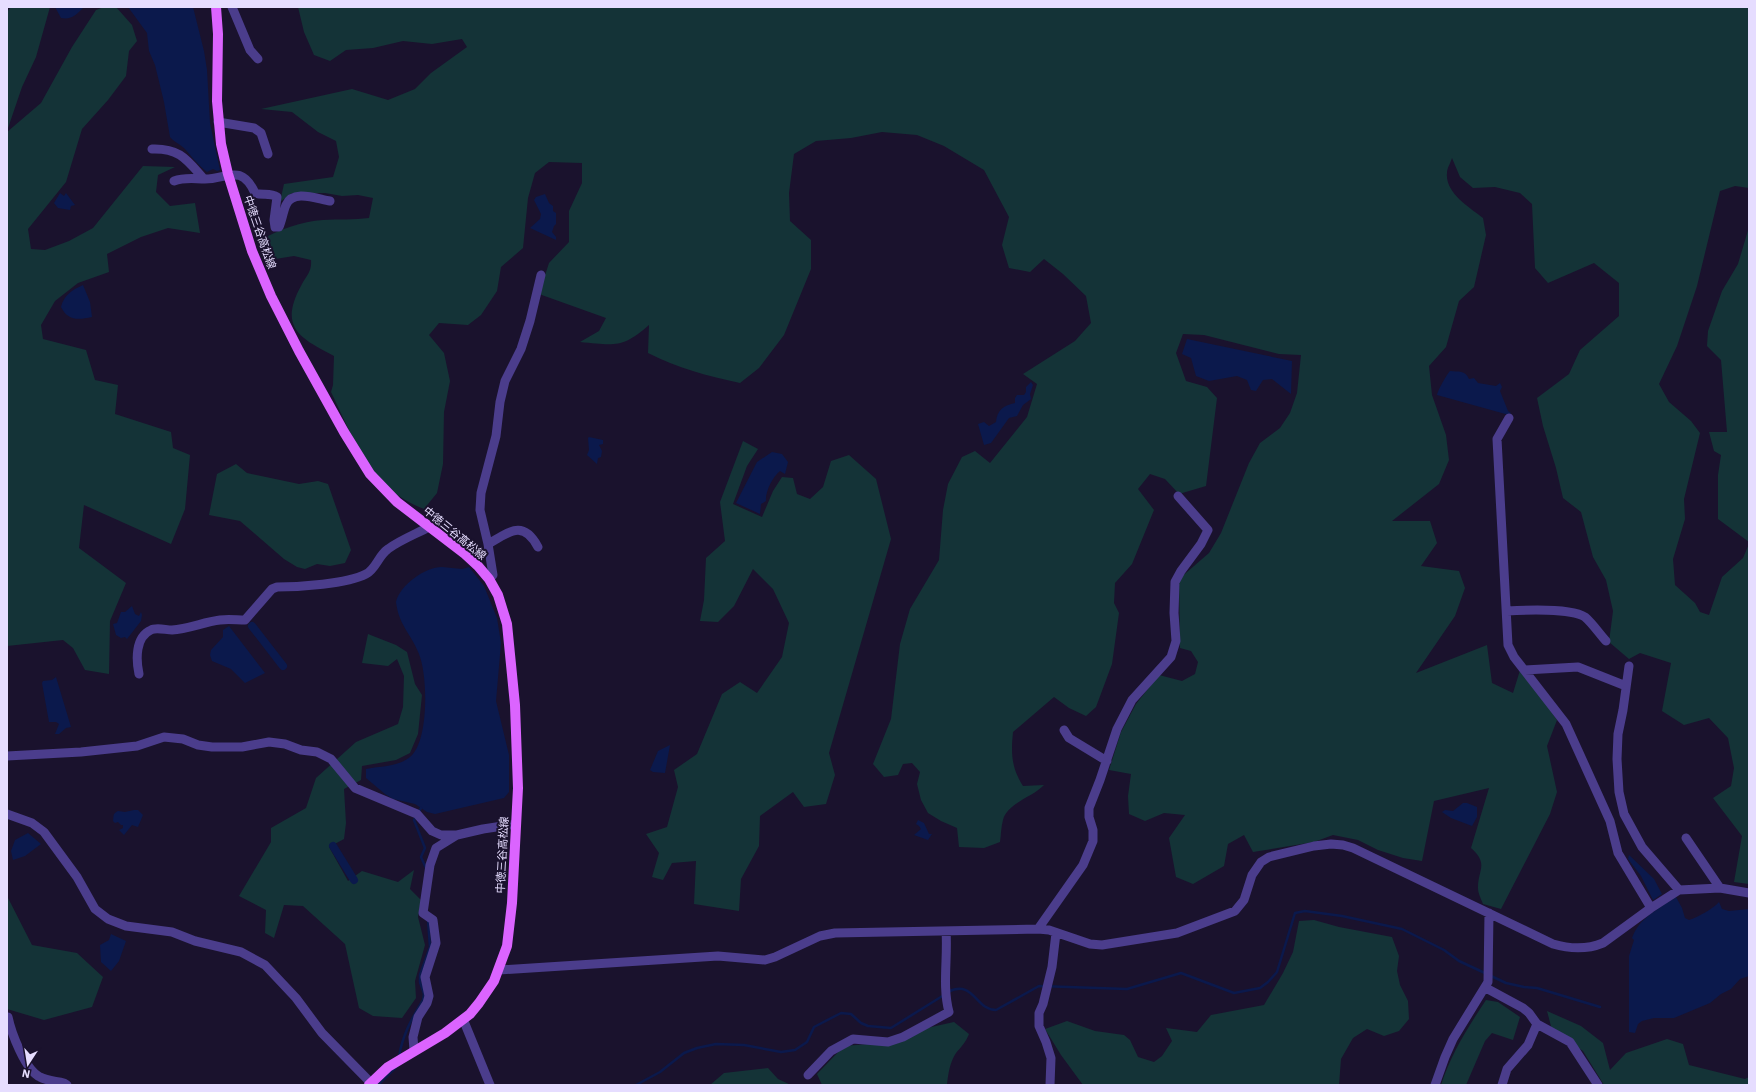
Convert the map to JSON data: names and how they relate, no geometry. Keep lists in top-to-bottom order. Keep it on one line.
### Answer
{"streets":{"main road":["中徳三谷高松線"]},"north":"bottom"}
